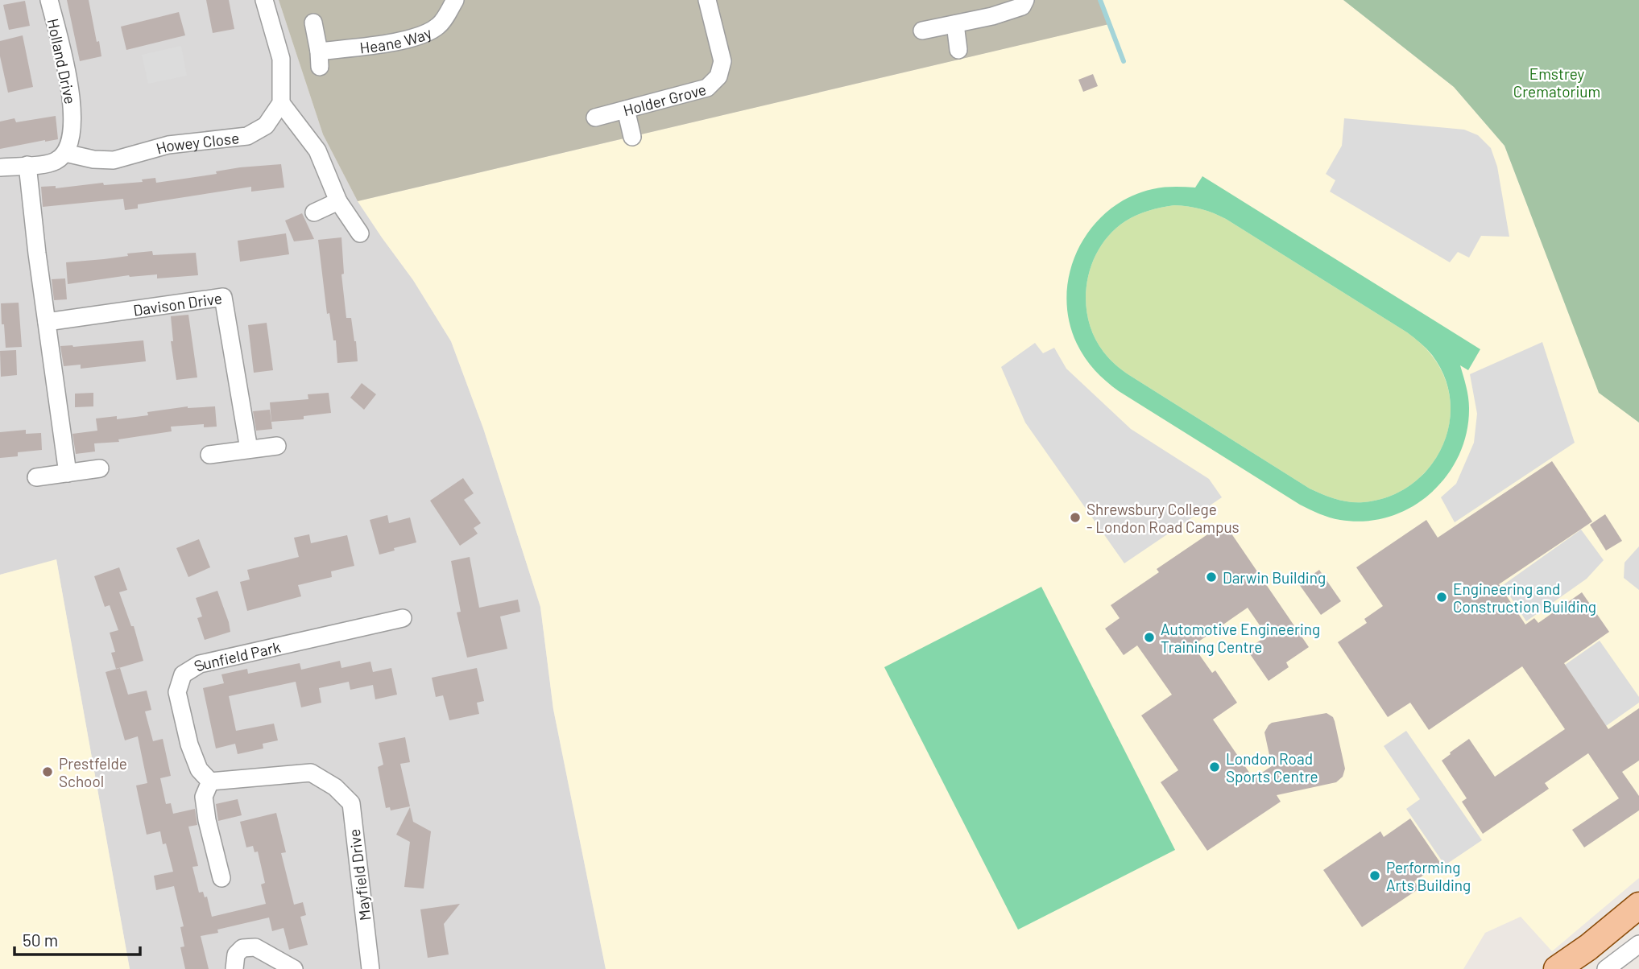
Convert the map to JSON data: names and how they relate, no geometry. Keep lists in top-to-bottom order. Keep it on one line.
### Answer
{"streets":{"street":["Heane Way","Holland Drive","Holder Grove","Howey Close","Davison Drive","Sunfield Park","Mayfield Drive"]},"crossings":[["Holland Drive","Howey Close"],["Sunfield Park","Mayfield Drive"]],"parks":["Emstrey Crematorium"],"places":["Shrewsbury College - London Road Campus","Darwin Building","Engineering and Construction Building","Automotive Engineering Training Centre","London Road Sports Centre","Prestfelde School","Performing Arts Building"],"scale_bar":"50 m"}
